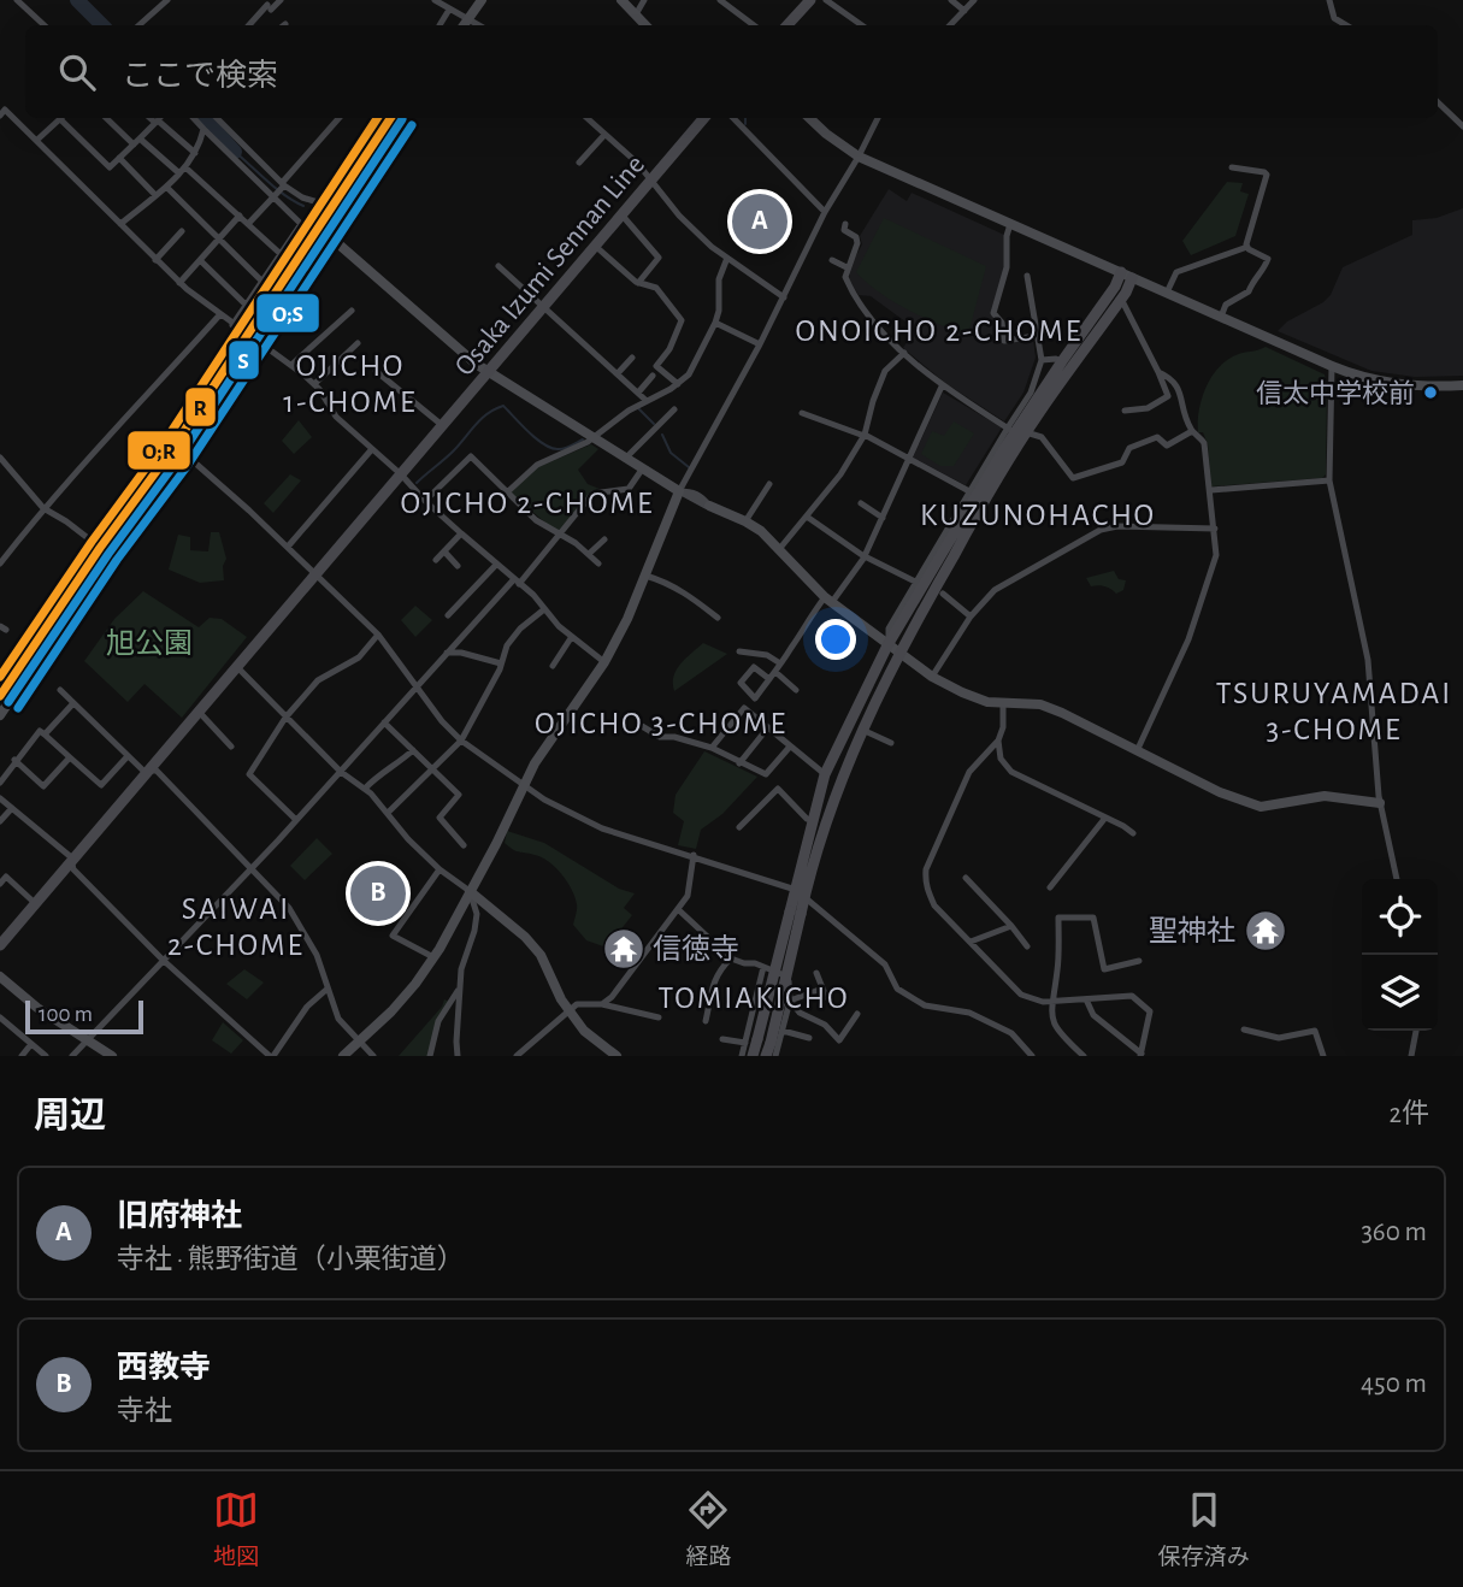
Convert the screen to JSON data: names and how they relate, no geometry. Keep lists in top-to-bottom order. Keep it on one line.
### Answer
{"streets":{"main road":["Osaka Izumi Sennan Line"]},"districts":["ONOICHO 2-CHOME","OJICHO 1-CHOME","OJICHO 2-CHOME","KUZUNOHACHO","TSURUYAMADAI 3-CHOME","OJICHO 3-CHOME","SAIWAI 2-CHOME","TOMIAKICHO"],"parks":["旭公園"],"places":{"other":["信太中学校前"],"temple":["聖神社","信徳寺"]},"lines":["transit line R","transit line O;R","transit line S","transit line O;S"],"scale_bar":"100 m","page":{"search":"ここで検索","pins":["A","B"],"scale":"100 m","heading":["周辺","2件"],"list":[{"mark":"A","name":"旧府神社","note":"寺社 · 熊野街道（小栗街道）","value":"360 m"},{"mark":"B","name":"西教寺","note":"寺社","value":"450 m"}],"nav":["地図","経路","保存済み"]}}
